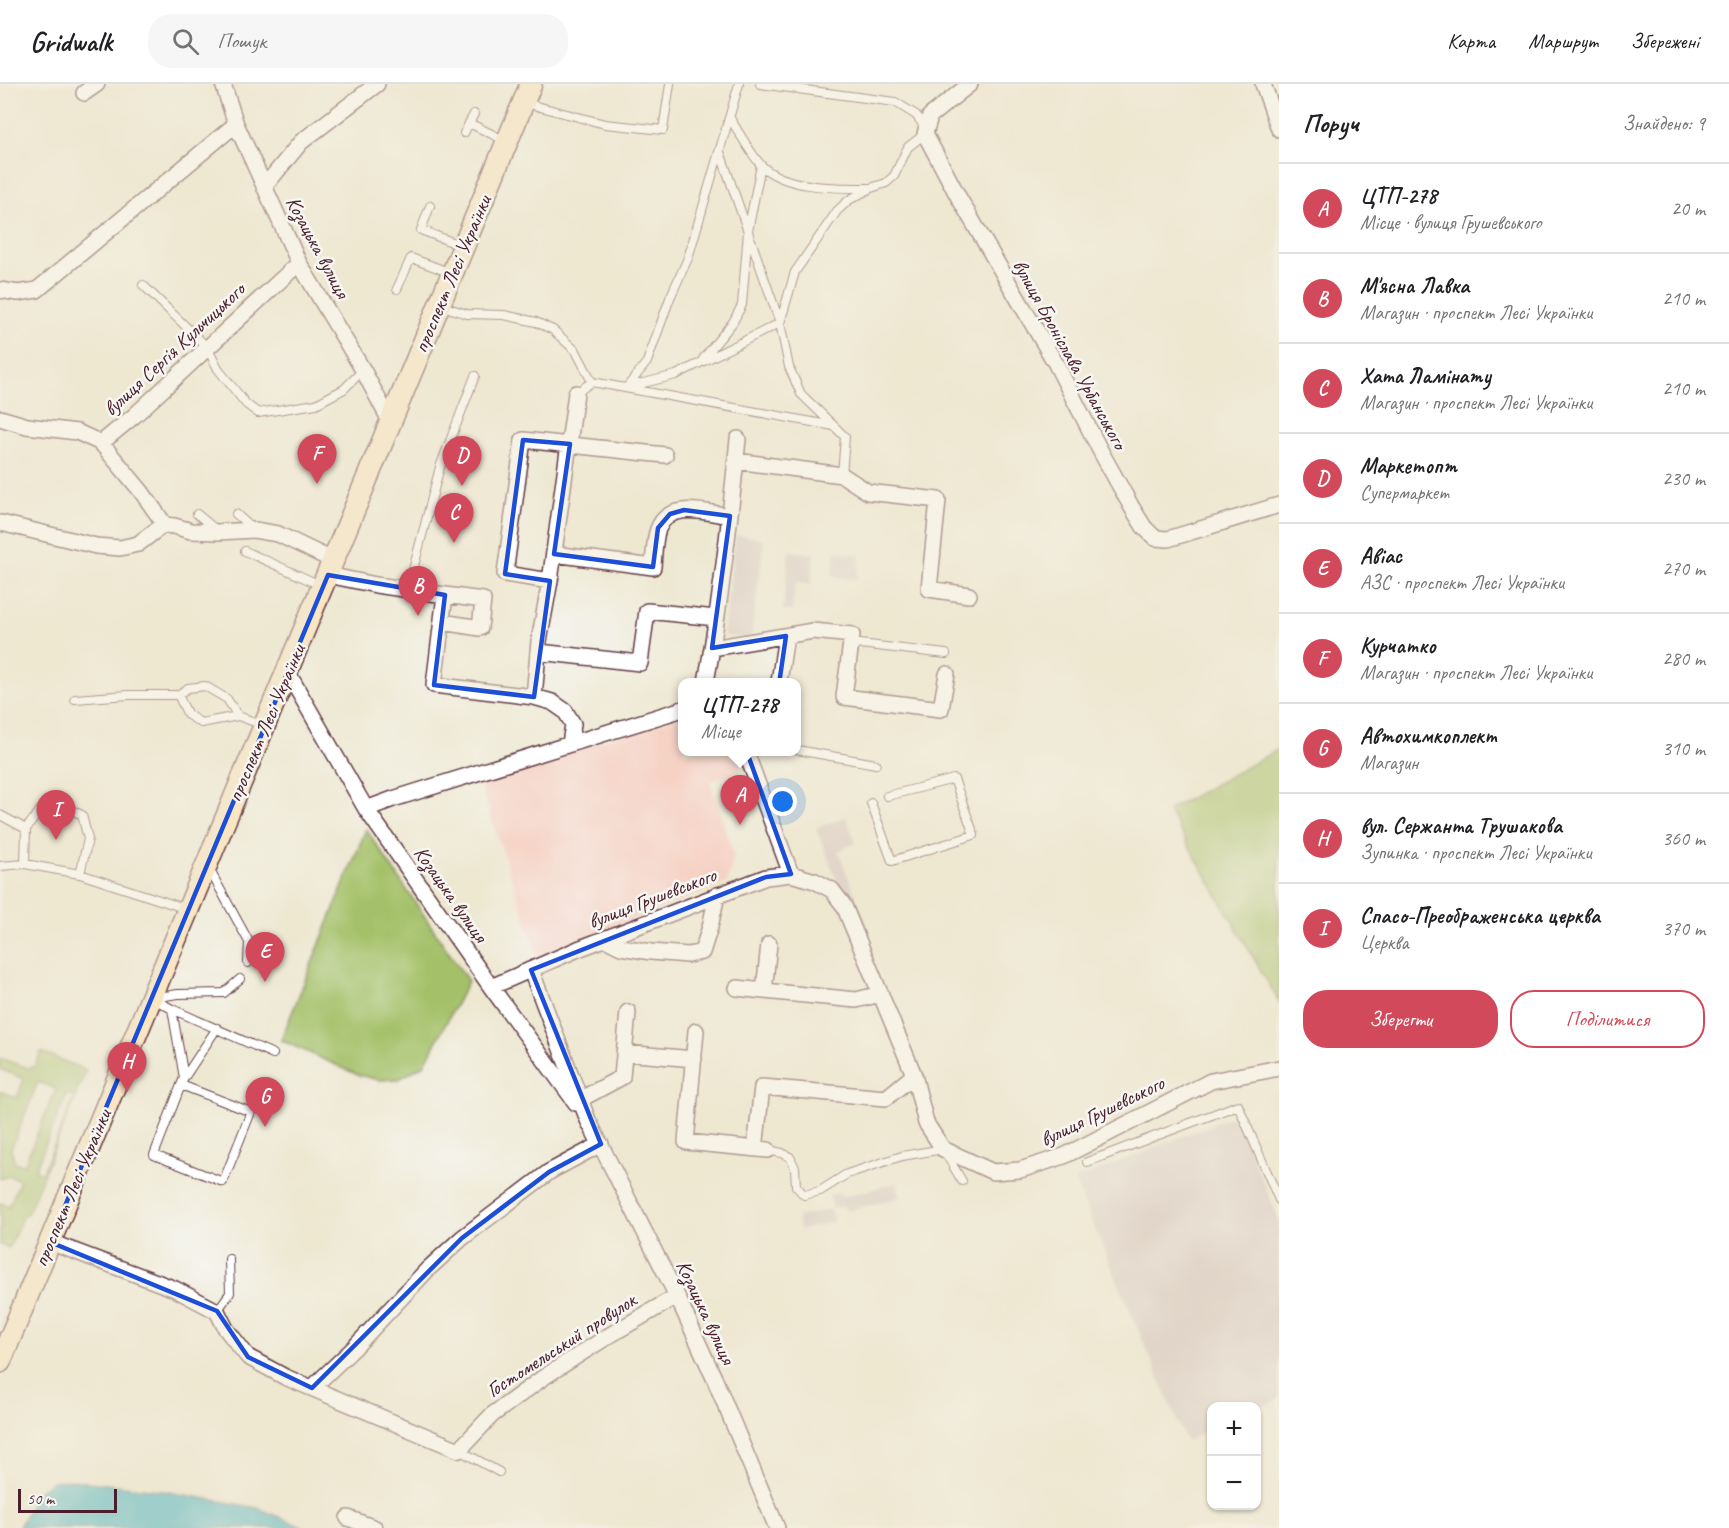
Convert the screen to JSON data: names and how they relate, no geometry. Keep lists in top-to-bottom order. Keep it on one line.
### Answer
{"streets":{"street":["Козацька вулиця","проспект Лесі Українки","вулиця Сергія Кульчицького","вулиця Броніслава Урбанського","вулиця Грушевського","Гостомельський провулок"]},"crossings":[["Козацька вулиця","проспект Лесі Українки"],["Козацька вулиця","вулиця Сергія Кульчицького"],["Козацька вулиця","вулиця Грушевського"],["Козацька вулиця","Гостомельський провулок"]],"scale_bar":"50 m","page":{"header":"Gridwalk","search":"Пошук","nav":["Карта","Маршрут","Збережені"],"heading":["Поруч","Знайдено: 9"],"list":[{"mark":"A","name":"ЦТП-278","note":"Місце · вулиця Грушевського","value":"20 m"},{"mark":"B","name":"М'ясна Лавка","note":"Магазин · проспект Лесі Українки","value":"210 m"},{"mark":"C","name":"Хата Ламінату","note":"Магазин · проспект Лесі Українки","value":"210 m"},{"mark":"D","name":"Маркетопт","note":"Супермаркет","value":"230 m"},{"mark":"E","name":"Авіас","note":"АЗС · проспект Лесі Українки","value":"270 m"},{"mark":"F","name":"Курчатко","note":"Магазин · проспект Лесі Українки","value":"280 m"},{"mark":"G","name":"Автохимкоплект","note":"Магазин","value":"310 m"},{"mark":"H","name":"вул. Сержанта Трушакова","note":"Зупинка · проспект Лесі Українки","value":"360 m"},{"mark":"I","name":"Спасо-Преображенська церква","note":"Церква","value":"370 m"}],"pins":["F","D","C","B","A","I","E","H","G"],"popup":["ЦТП-278","Місце"],"buttons":["Зберегти","Поділитися"],"map_buttons":["+","−"],"scale":"50 m"}}
